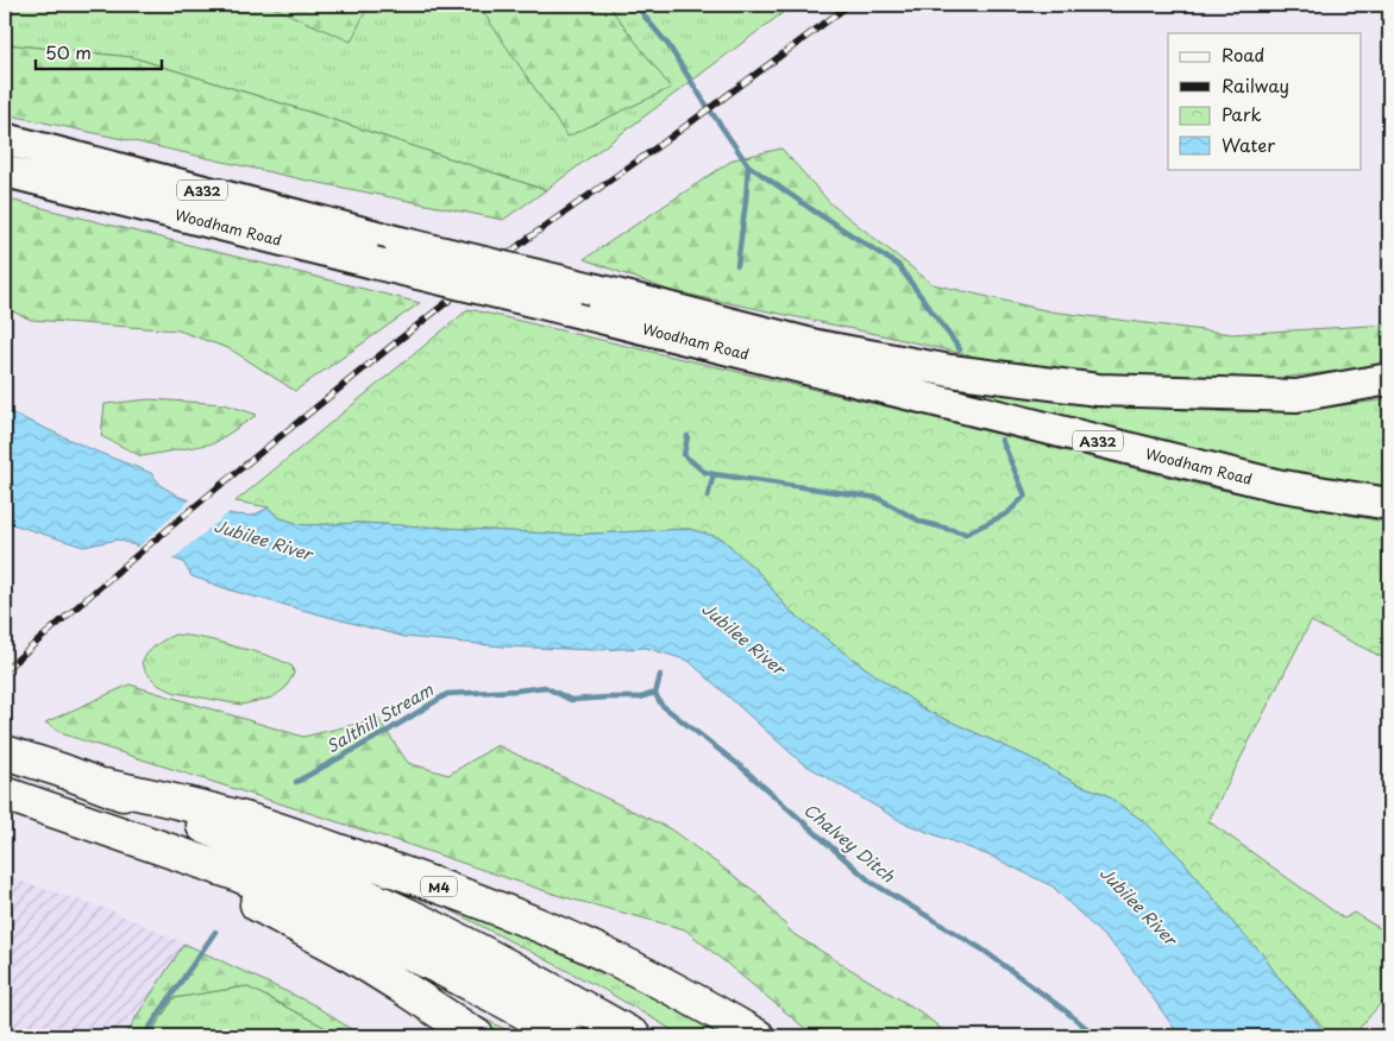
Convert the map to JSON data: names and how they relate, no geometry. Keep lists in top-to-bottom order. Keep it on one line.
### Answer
{"streets":{"highway":["M4"],"main road":["A332","Woodham Road"]},"water":["Jubilee River","Salthill Stream","Chalvey Ditch"],"legend":["Road","Railway","Park","Water"],"scale_bar":"50 m"}
